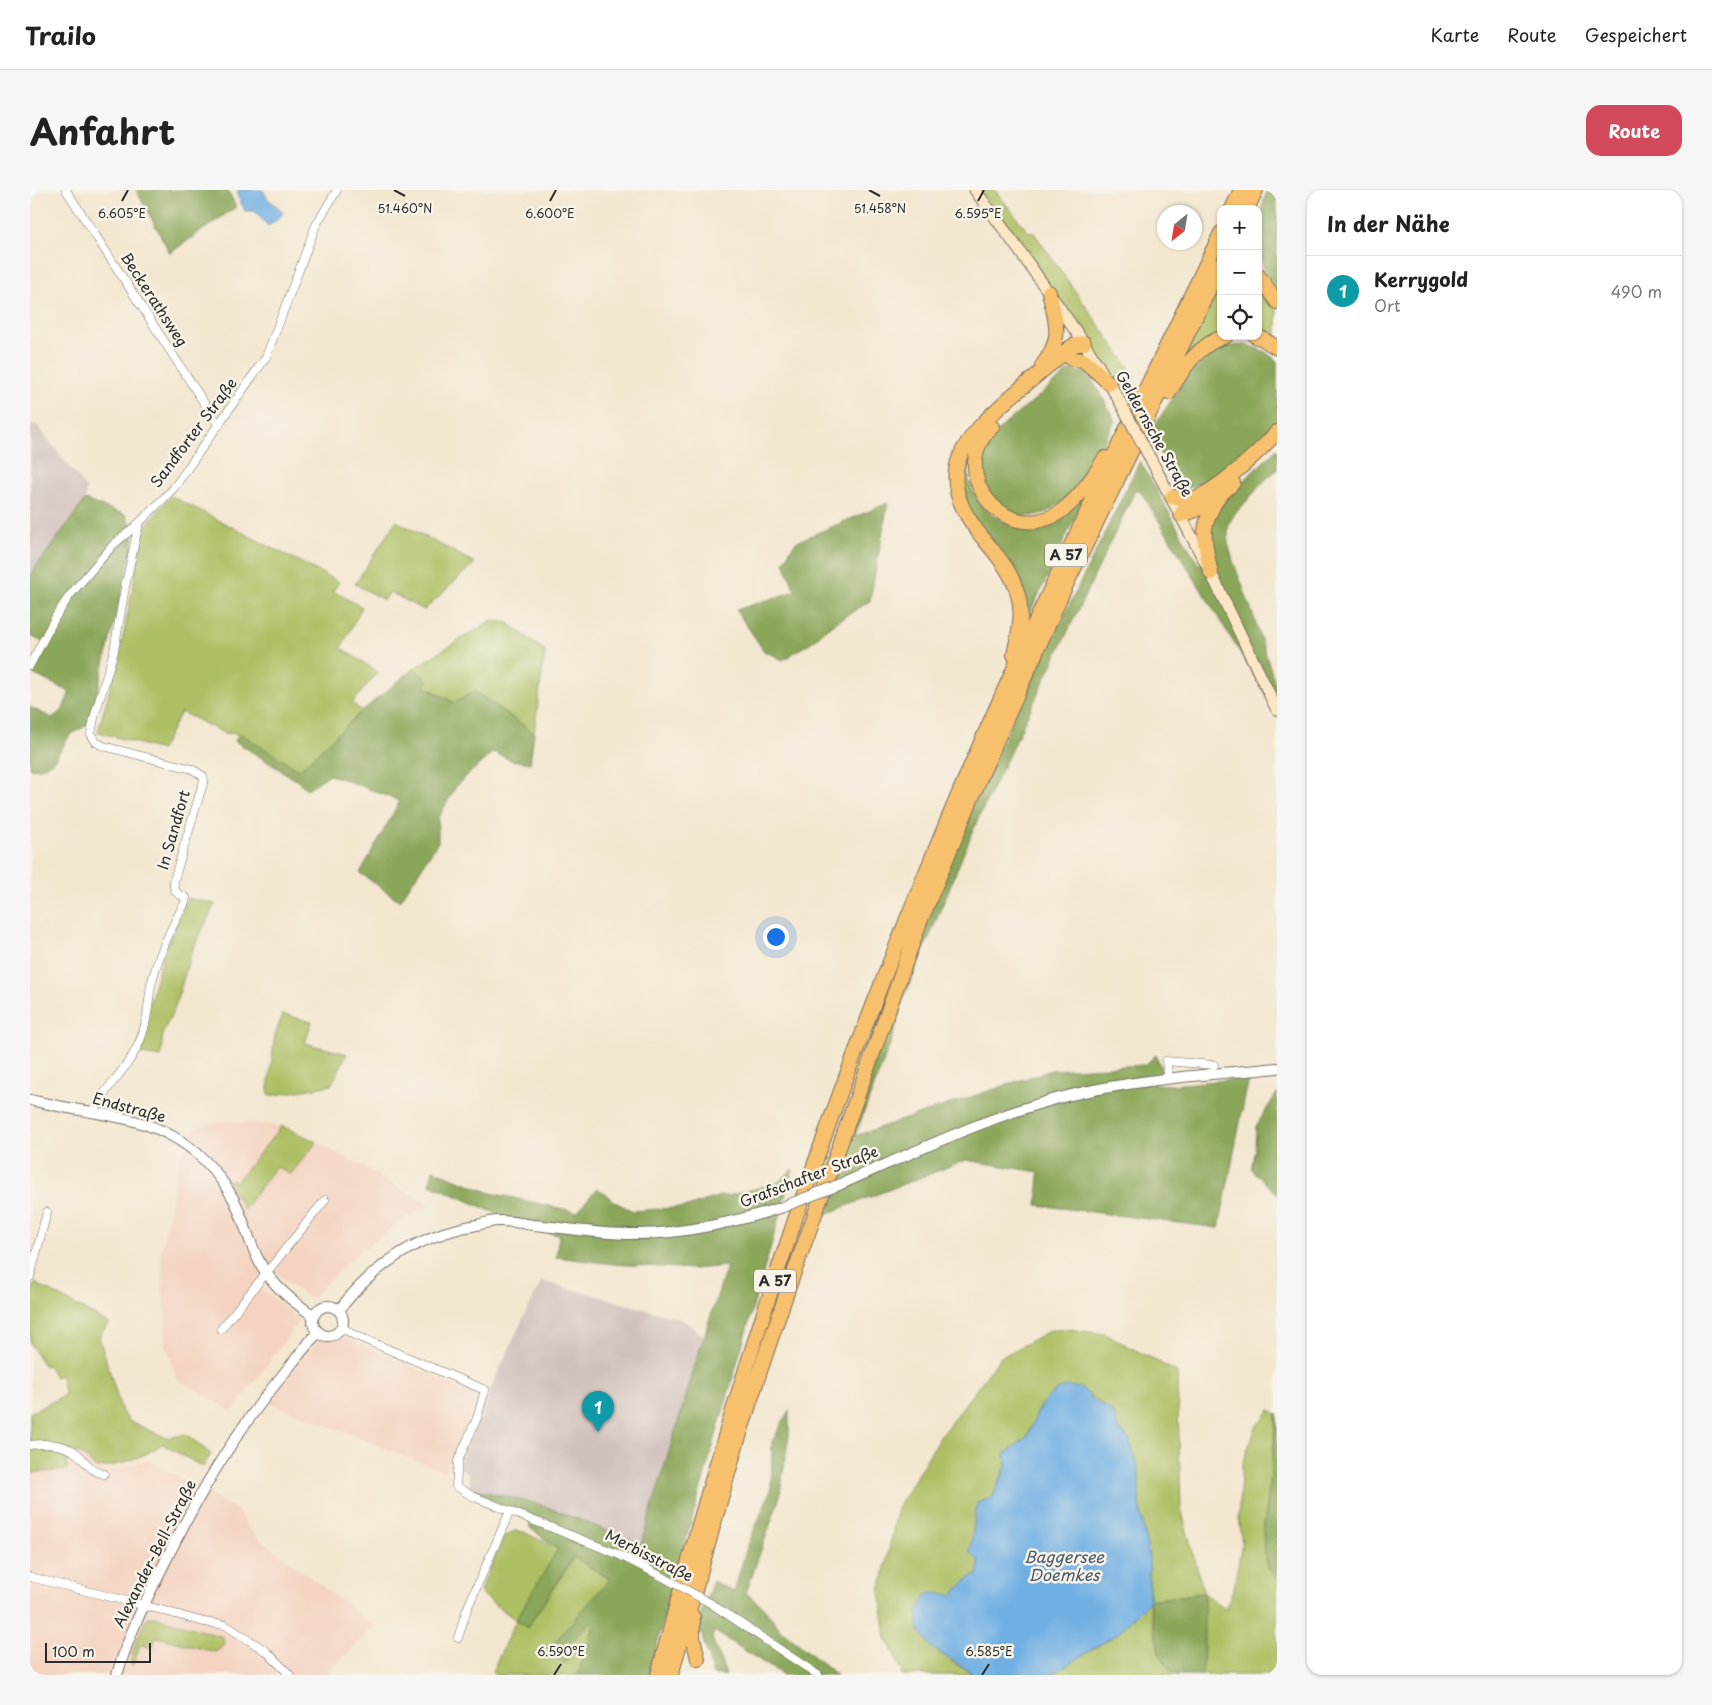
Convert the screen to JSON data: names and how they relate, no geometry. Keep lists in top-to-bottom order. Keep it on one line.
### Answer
{"streets":{"highway":["A 57"],"main road":["Geldernsche Straße"],"street":["Beckerathsweg","Sandforter Straße","In Sandfort","Endstraße","Grafschafter Straße","Alexander-Bell-Straße","Merbisstraße"]},"crossings":[["Beckerathsweg","Sandforter Straße"],["Sandforter Straße","In Sandfort"],["In Sandfort","Endstraße"],["Endstraße","Grafschafter Straße"],["Endstraße","Alexander-Bell-Straße"],["Endstraße","Merbisstraße"],["Grafschafter Straße","Alexander-Bell-Straße"],["Grafschafter Straße","Merbisstraße"],["Alexander-Bell-Straße","Merbisstraße"]],"water":["Baggersee Doemkes"],"scale_bar":"100 m","north":"bottom left","page":{"header":"Trailo","nav":["Karte","Route","Gespeichert"],"title":"Anfahrt","buttons":"Route","heading":"In der Nähe","map_buttons":["+","−"],"list":[{"mark":"1","name":"Kerrygold","note":"Ort","value":"490 m"}],"pins":"1","scale":"100 m"},"coordinates":["51.460°N","51.458°N","6.605°E","6.600°E","6.595°E","6.590°E","6.585°E"]}
